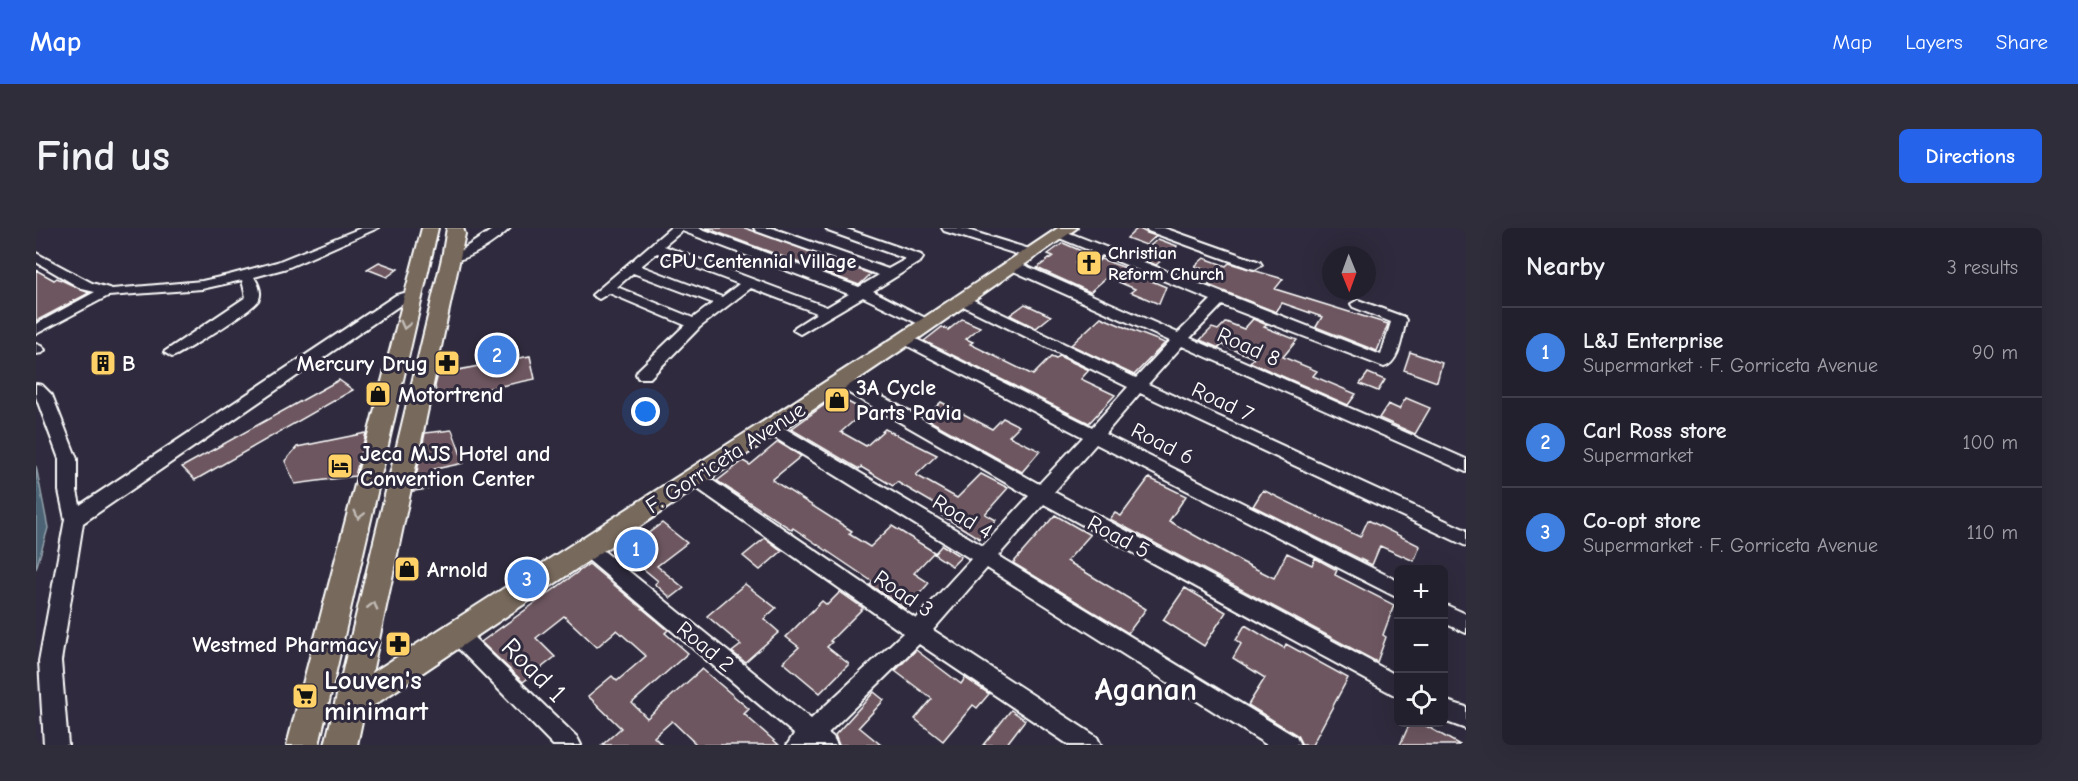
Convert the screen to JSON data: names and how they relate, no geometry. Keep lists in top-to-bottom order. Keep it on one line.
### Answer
{"streets":{"main road":["F. Gorriceta Avenue"],"street":["Road 8","Road 7","Road 6","Road 4","Road 5","Road 3","Road 2","Road 1"]},"crossings":[["Road 8","F. Gorriceta Avenue"],["Road 7","F. Gorriceta Avenue"],["Road 6","F. Gorriceta Avenue"],["F. Gorriceta Avenue","Road 4"],["F. Gorriceta Avenue","Road 5"],["F. Gorriceta Avenue","Road 3"],["F. Gorriceta Avenue","Road 2"],["F. Gorriceta Avenue","Road 1"]],"districts":["CPU Centennial Village","Aganan"],"places":{"church":["Christian Reform Church"],"building":["B"],"pharmacy":["Mercury Drug","Westmed Pharmacy"],"shop":["Motortrend","3A Cycle Parts Pavia","Arnold"],"hotel":["Jeca MJS Hotel and Convention Center"],"supermarket":["Louven's minimart"]},"north":"bottom","page":{"header":"Map","nav":["Map","Layers","Share"],"buttons":"Directions","title":"Find us","heading":["Nearby","3 results"],"list":[{"mark":"1","name":"L&J Enterprise","note":"Supermarket · F. Gorriceta Avenue","value":"90 m"},{"mark":"2","name":"Carl Ross store","note":"Supermarket","value":"100 m"},{"mark":"3","name":"Co-opt store","note":"Supermarket · F. Gorriceta Avenue","value":"110 m"}],"pins":["2","1","3"],"map_buttons":["+","−"]}}
